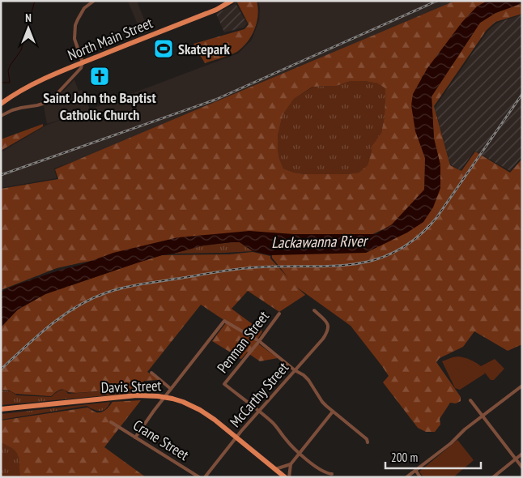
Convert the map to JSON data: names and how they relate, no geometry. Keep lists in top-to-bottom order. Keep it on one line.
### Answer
{"streets":{"main road":["North Main Street","Davis Street"],"street":["Penman Street","McCarthy Street","Crane Street"]},"crossings":[["Penman Street","McCarthy Street"],["Davis Street","McCarthy Street"]],"water":["Lackawanna River"],"places":{"sports":["Skatepark"],"church":["Saint John the Baptist Catholic Church"]},"scale_bar":"200 m","north":"top"}
